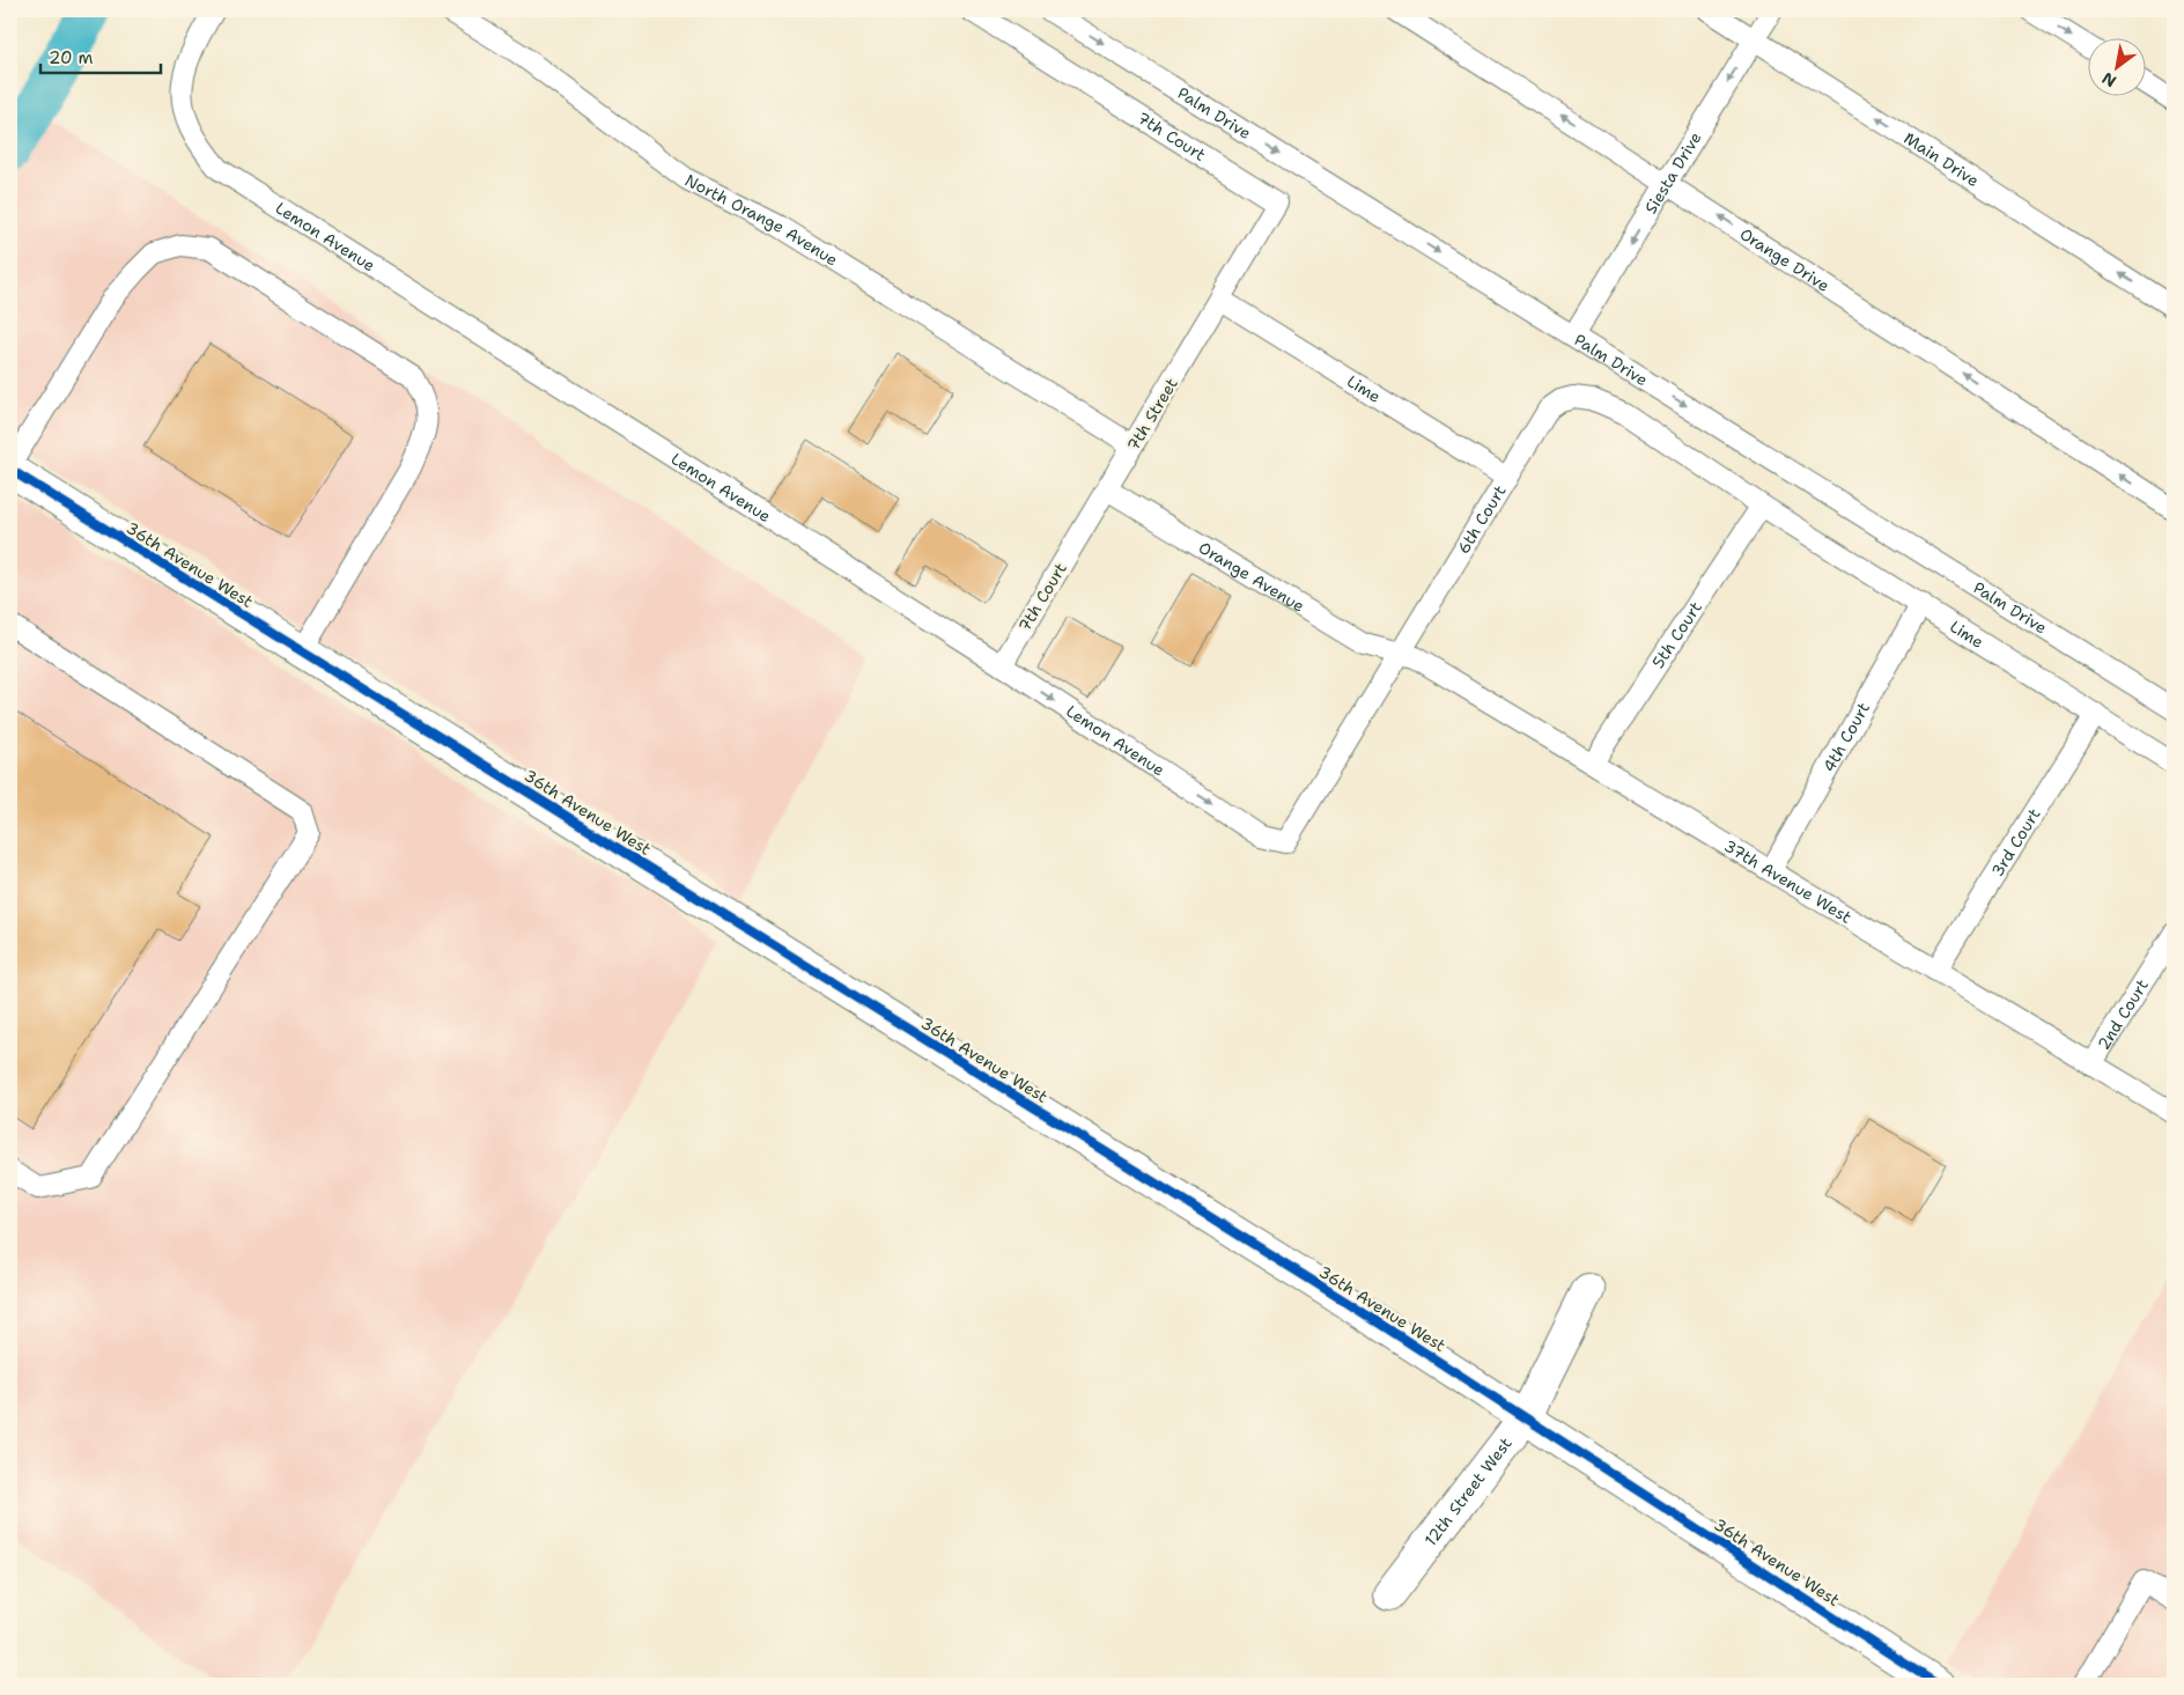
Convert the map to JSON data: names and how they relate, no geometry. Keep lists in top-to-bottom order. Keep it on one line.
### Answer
{"streets":{"street":["36th Avenue West","12th Street West"],"lane":["Palm Drive","7th Court","Main Drive","Siesta Drive","North Orange Avenue","Lemon Avenue","Orange Drive","Lime","7th Street","6th Court","Orange Avenue","5th Court","4th Court","3rd Court","37th Avenue West","2nd Court"]},"crossings":[["Palm Drive","Siesta Drive"],["7th Court","Lemon Avenue"],["7th Court","Lime"],["7th Court","7th Street"],["Main Drive","Siesta Drive"],["Siesta Drive","Orange Drive"],["North Orange Avenue","7th Street"],["Lemon Avenue","6th Court"],["Lime","7th Street"],["Lime","6th Court"],["Lime","5th Court"],["Lime","4th Court"],["Lime","3rd Court"],["7th Street","Orange Avenue"],["6th Court","Orange Avenue"],["6th Court","5th Court"],["6th Court","37th Avenue West"],["36th Avenue West","12th Street West"],["Orange Avenue","37th Avenue West"],["5th Court","37th Avenue West"],["4th Court","37th Avenue West"],["3rd Court","37th Avenue West"],["37th Avenue West","2nd Court"]],"one_way":["Palm Drive","Main Drive","Siesta Drive","Orange Drive"],"scale_bar":"20 m","north":"bottom left"}
